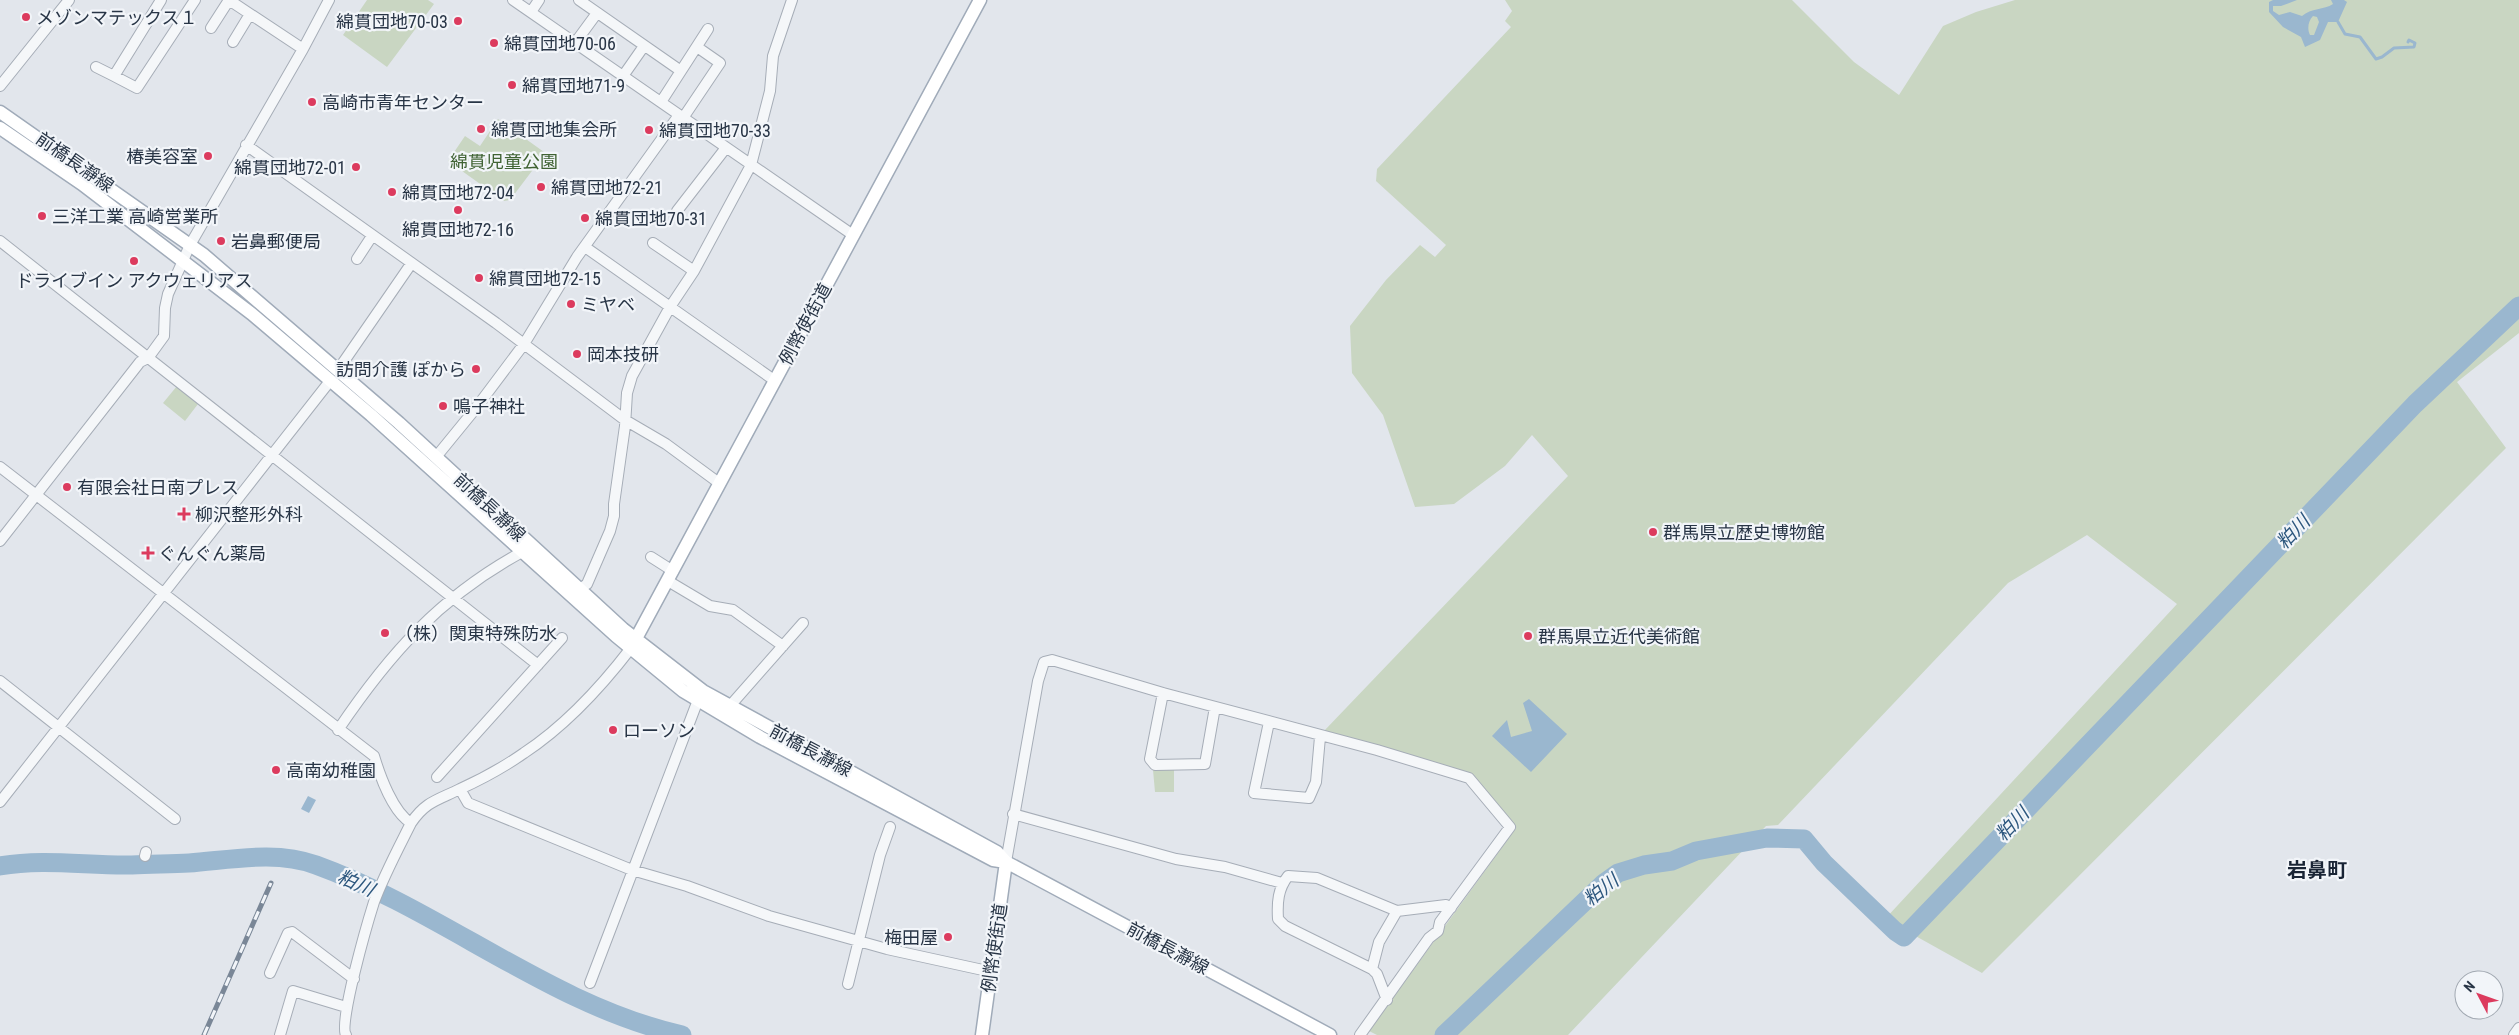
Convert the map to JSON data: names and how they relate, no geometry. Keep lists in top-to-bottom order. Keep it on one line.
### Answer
{"streets":{"main road":["前橋長瀞線","例幣使街道"]},"crossings":[["前橋長瀞線","例幣使街道"]],"districts":["岩鼻町"],"water":["粕川"],"parks":["綿貫児童公園"],"places":{"other":["メゾンマテックス１","綿貫団地70-03","綿貫団地70-06","綿貫団地71-9","高崎市青年センター","綿貫団地集会所","綿貫団地70-33","椿美容室","綿貫団地72-01","綿貫団地72-21","綿貫団地72-04","綿貫団地72-16","三洋工業 高崎営業所","綿貫団地70-31","岩鼻郵便局","ドライブイン アクウェリアス","綿貫団地72-15","ミヤベ","岡本技研","訪問介護 ぽから","鳴子神社","有限会社日南プレス","群馬県立歴史博物館","（株）関東特殊防水","群馬県立近代美術館","ローソン","高南幼稚園","梅田屋"],"health":["柳沢整形外科","ぐんぐん薬局"]},"north":"top left"}
